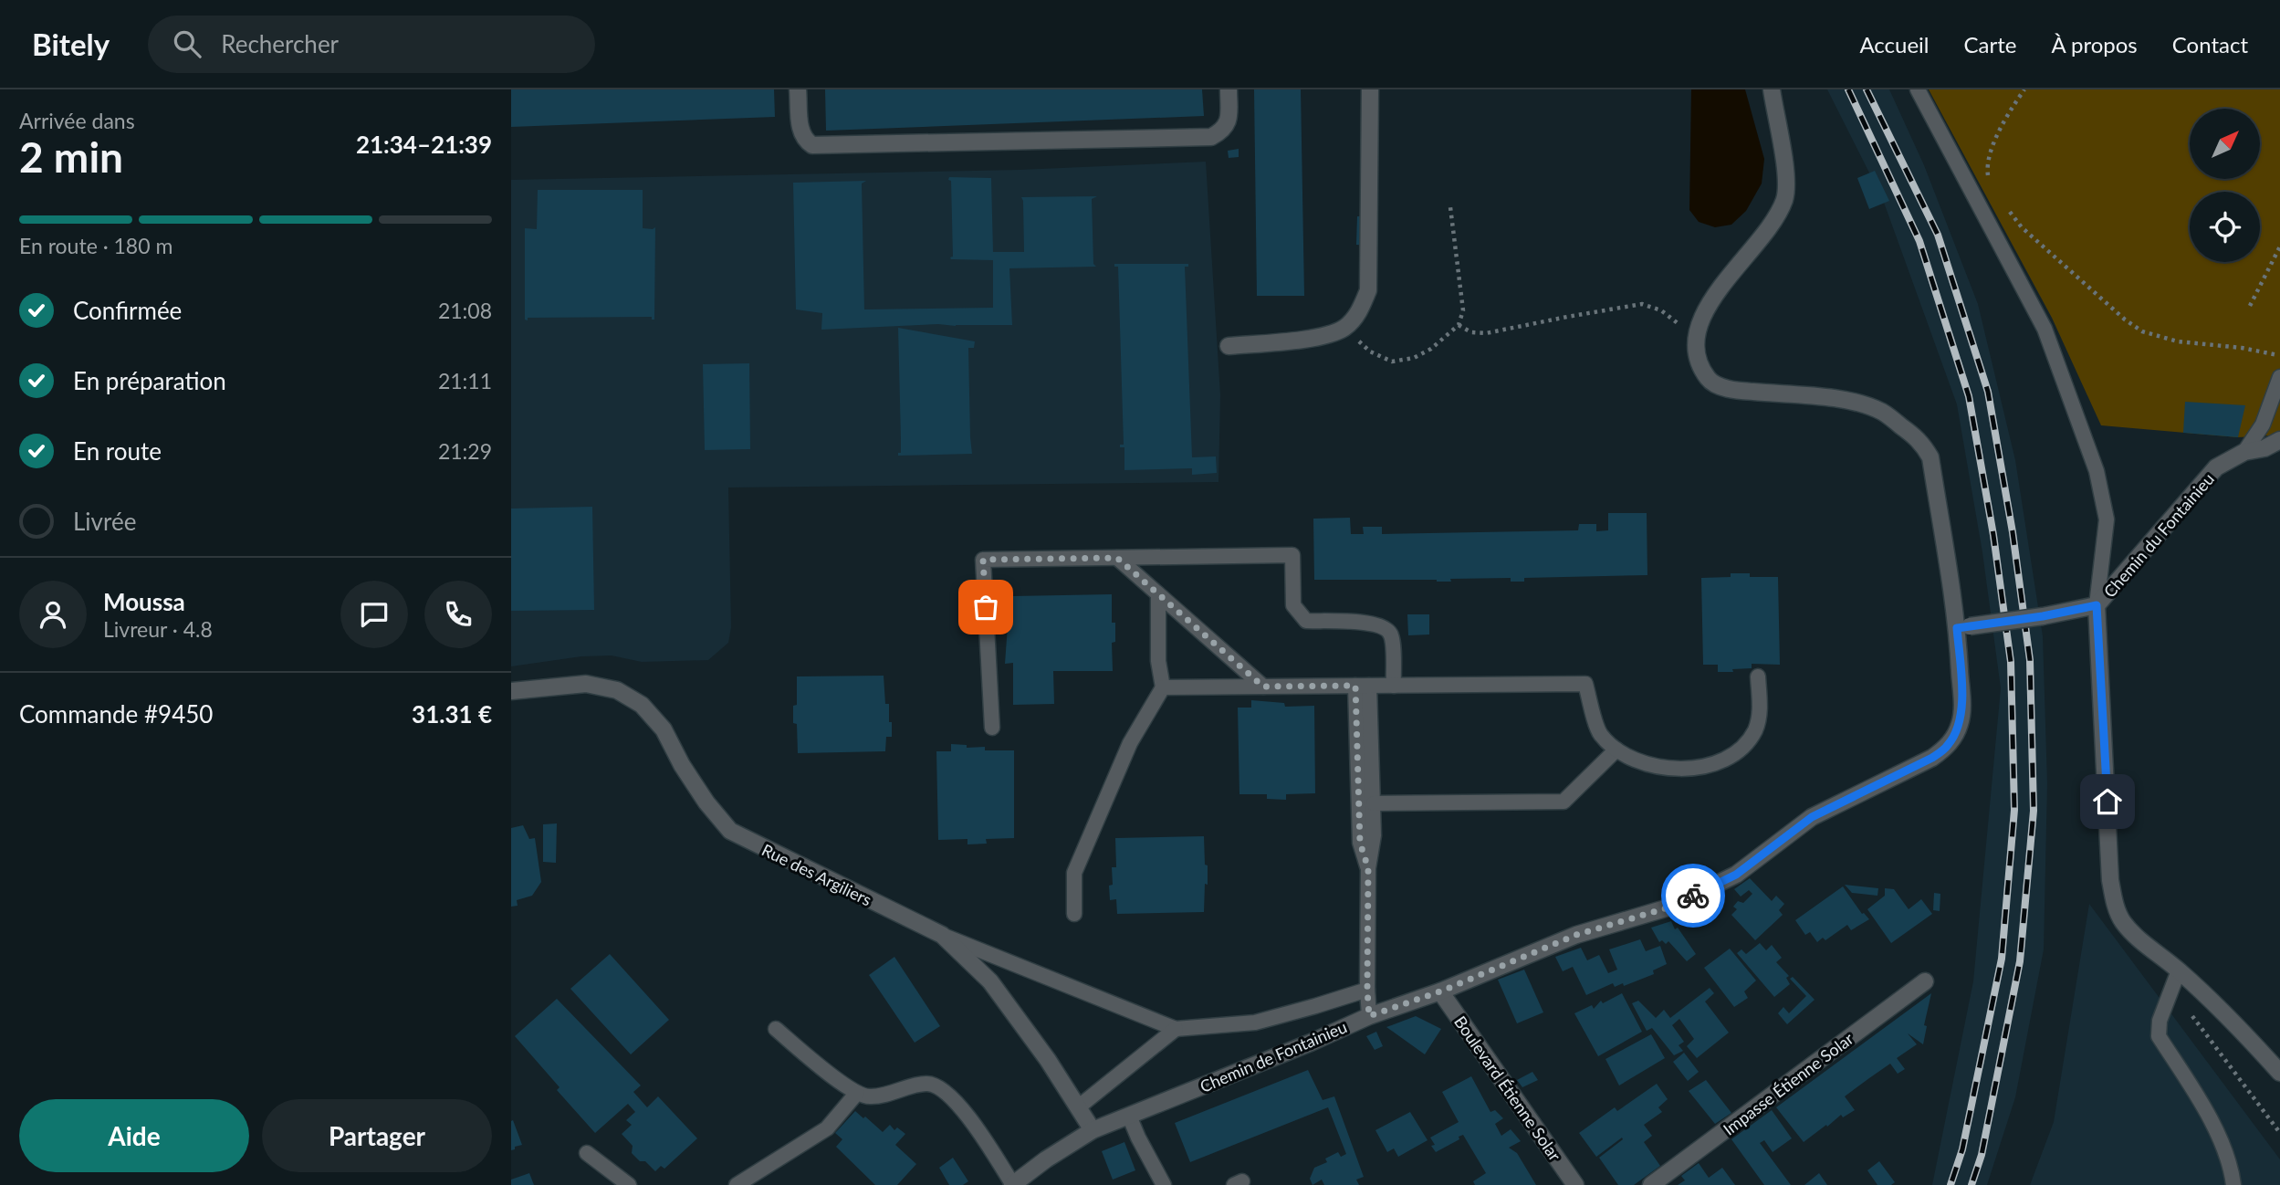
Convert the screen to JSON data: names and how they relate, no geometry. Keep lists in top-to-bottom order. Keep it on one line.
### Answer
{"streets":{"street":["Chemin du Fontainieu","Rue des Argiliers","Chemin de Fontainieu","Impasse Étienne Solar","Boulevard Étienne Solar"]},"crossings":[["Chemin du Fontainieu","Chemin de Fontainieu"],["Rue des Argiliers","Chemin de Fontainieu"],["Chemin de Fontainieu","Boulevard Étienne Solar"]],"north":"top right","page":{"header":"Bitely","search":"Rechercher","nav":["Accueil","Carte","À propos","Contact"],"heading":["2 min","Arrivée dans","21:34–21:39"],"panel":["Moussa","Livreur · 4.8","Commande #9450","31.31 €"],"bar":"En route · 180 m","list":[["Confirmée","21:08"],["En préparation","21:11"],["En route","21:29"],"Livrée"],"buttons":["Aide","Partager"]}}
